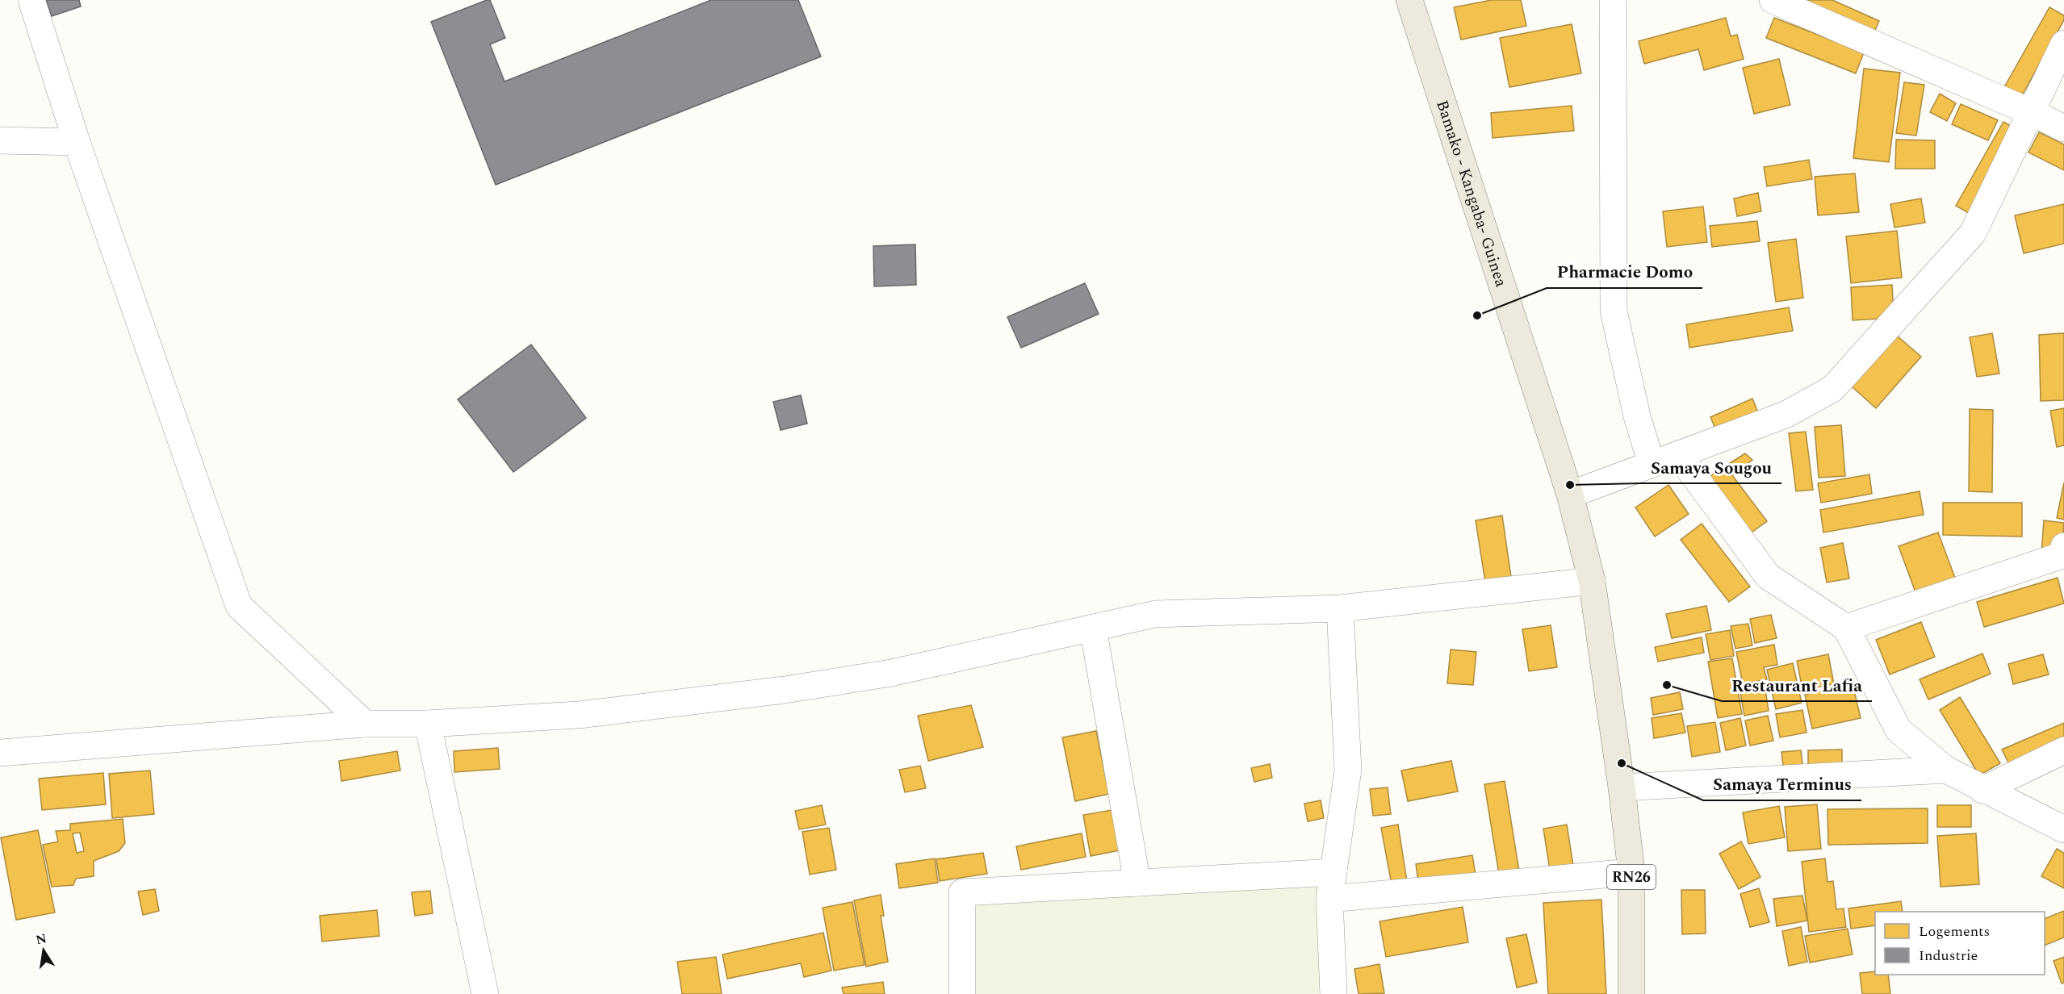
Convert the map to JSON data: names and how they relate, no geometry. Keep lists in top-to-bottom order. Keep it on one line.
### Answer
{"streets":{"main road":["Bamako - Kangaba- Guinea","RN26"]},"crossings":[["Bamako - Kangaba- Guinea","RN26"]],"places":["Pharmacie Domo","Samaya Sougou","Restaurant Lafia","Samaya Terminus"],"legend":["Logements","Industrie"],"north":"top"}
